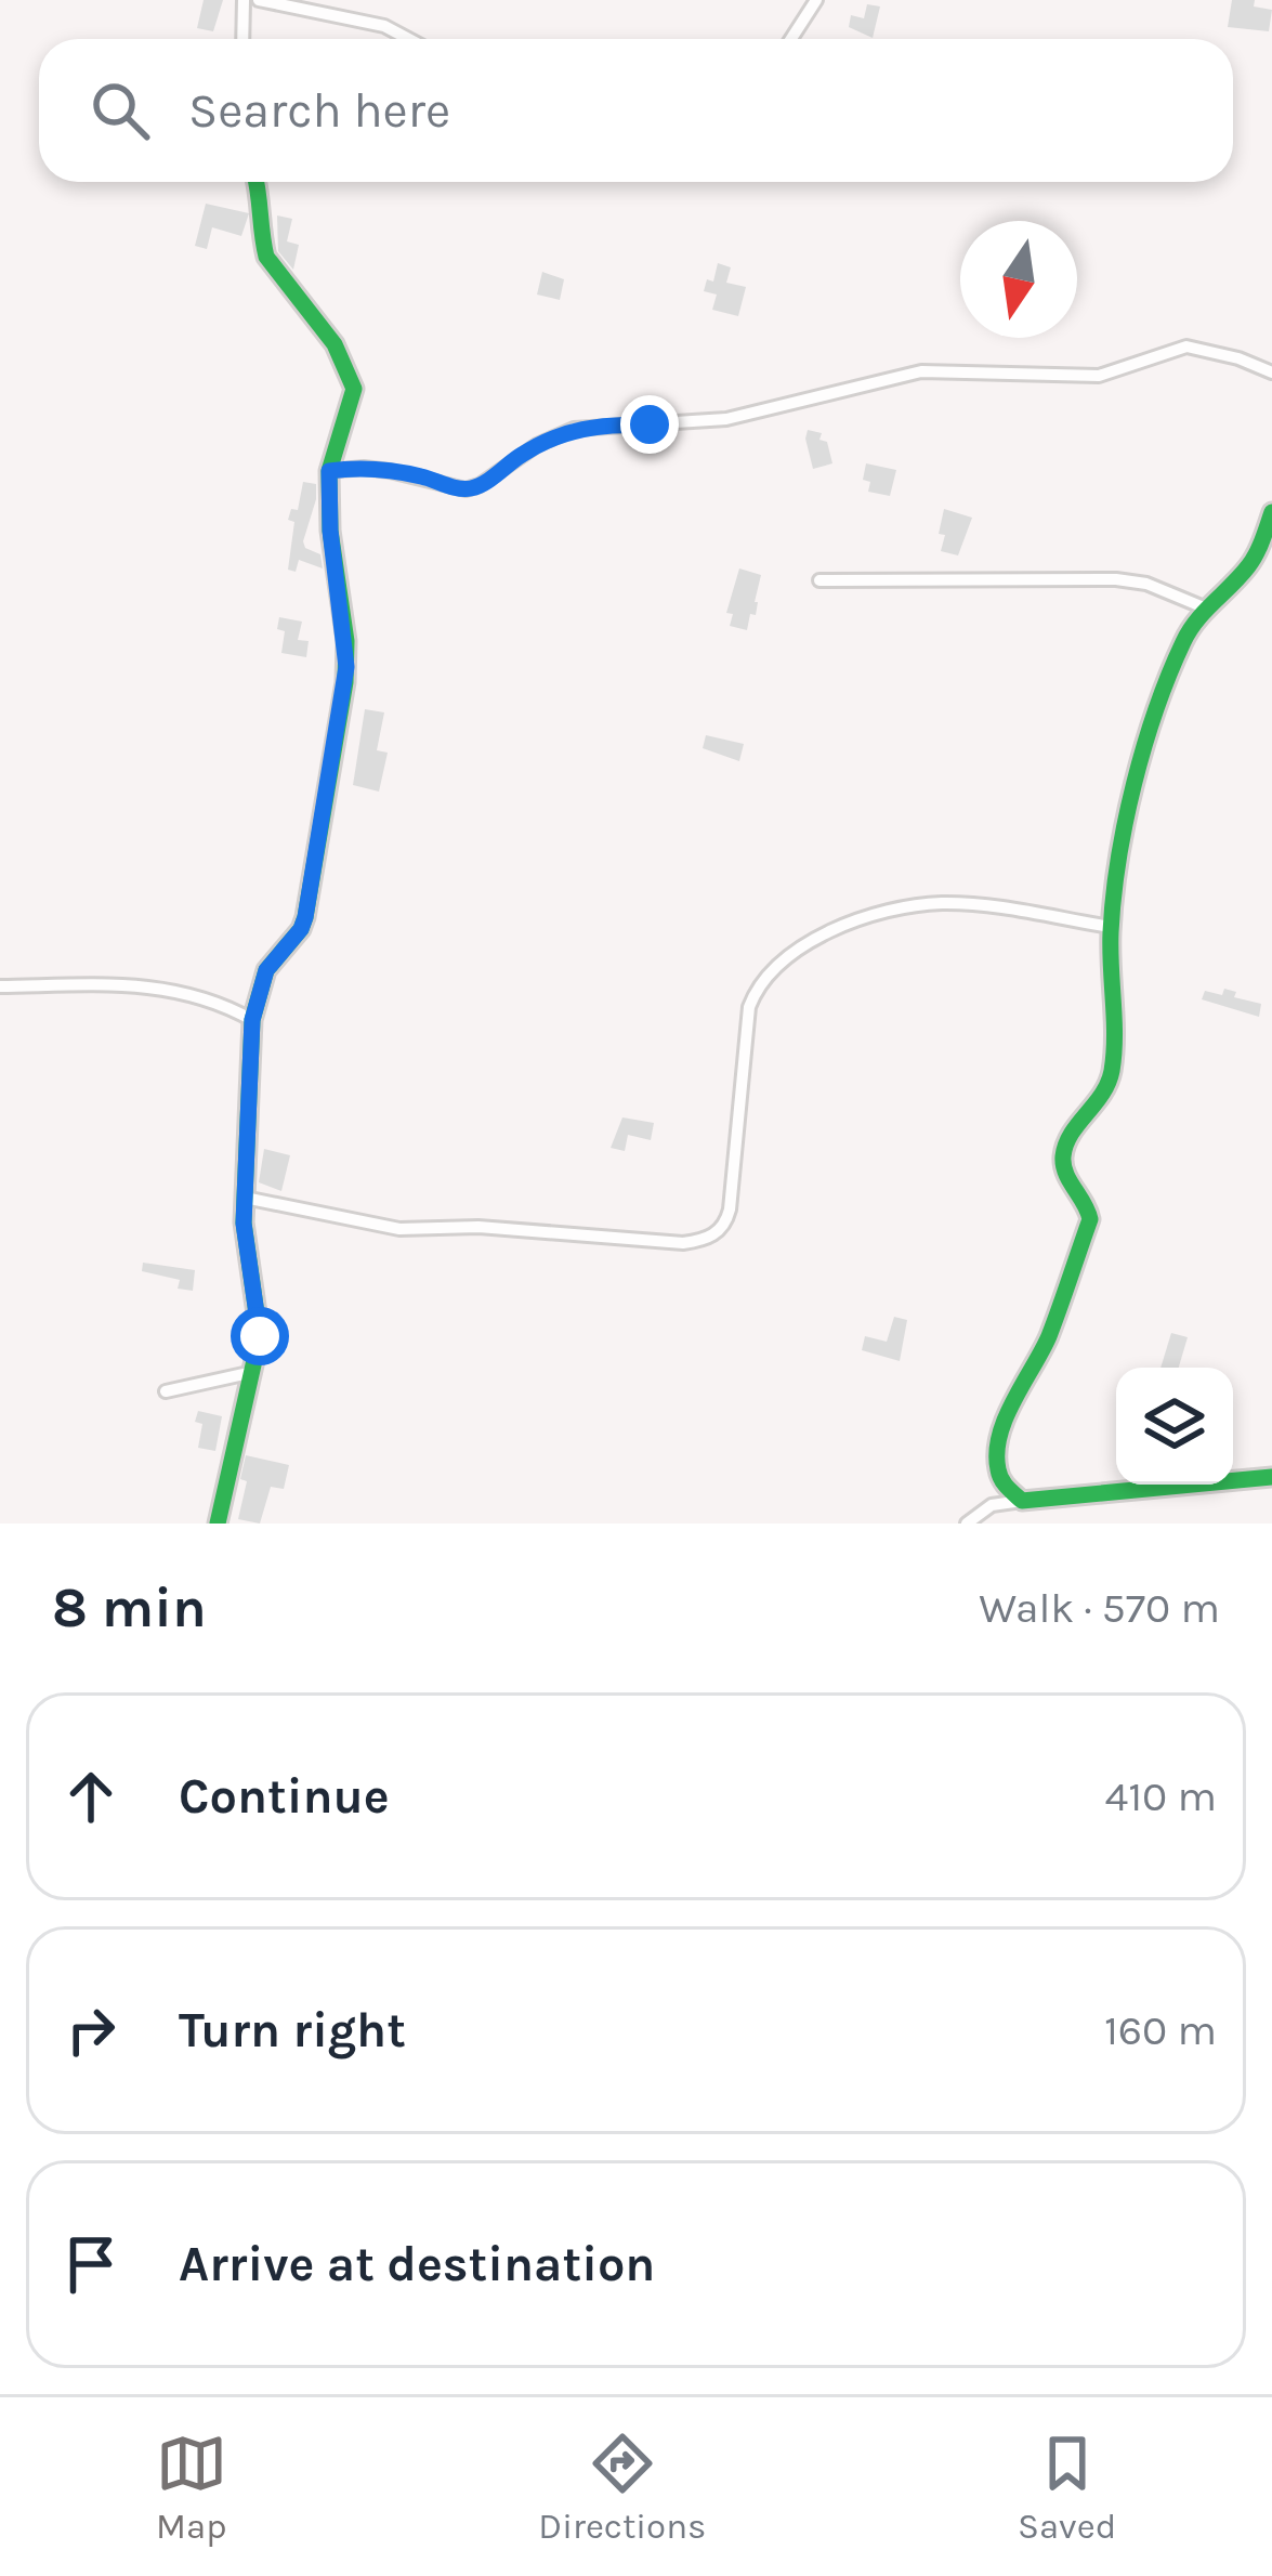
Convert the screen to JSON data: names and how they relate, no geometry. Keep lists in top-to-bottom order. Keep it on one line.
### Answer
{"north":"bottom","page":{"search":"Search here","heading":["8 min","Walk · 570 m"],"list":[["Continue","410 m"],["Turn right","160 m"],"Arrive at destination"],"nav":["Map","Directions","Saved"]}}
